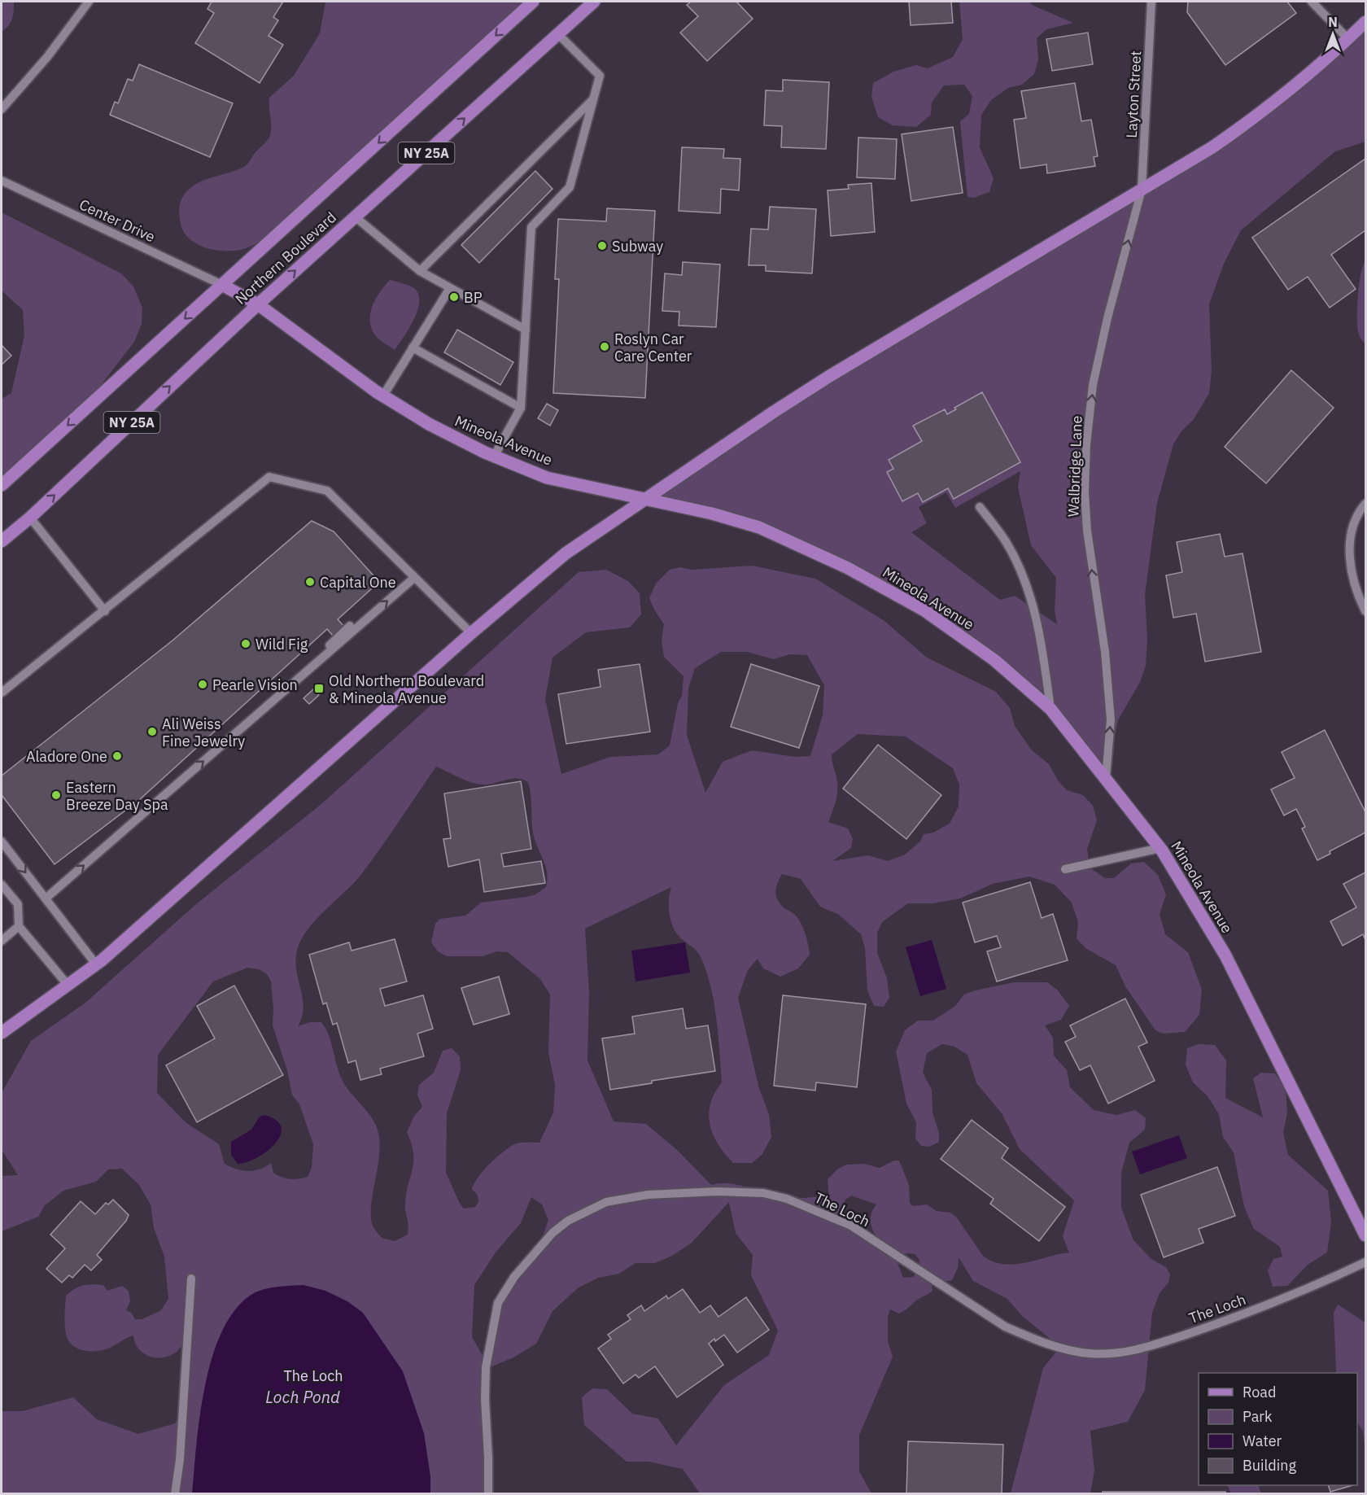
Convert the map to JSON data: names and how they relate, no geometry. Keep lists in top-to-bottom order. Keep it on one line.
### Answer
{"streets":{"main road":["NY 25A","Northern Boulevard","Mineola Avenue"],"street":["Layton Street","Center Drive","Walbridge Lane","The Loch"]},"crossings":[["Layton Street","Walbridge Lane"],["Center Drive","Northern Boulevard"],["Center Drive","Mineola Avenue"],["Northern Boulevard","Mineola Avenue"],["Mineola Avenue","Walbridge Lane"]],"one_way":["Walbridge Lane"],"water":["Loch Pond"],"parks":["The Loch"],"places":{"other":["Subway","BP","Roslyn Car Care Center","Capital One","Wild Fig","Pearle Vision","Ali Weiss Fine Jewelry","Aladore One","Eastern Breeze Day Spa"],"transit":["Old Northern Boulevard & Mineola Avenue"]},"legend":["Road","Park","Water","Building"],"north":"top"}
